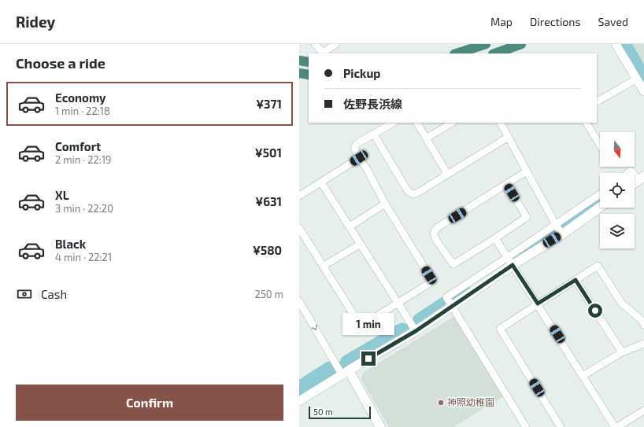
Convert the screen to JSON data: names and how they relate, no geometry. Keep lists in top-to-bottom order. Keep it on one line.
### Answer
{"places":["神照幼稚園"],"scale_bar":"50 m","north":"bottom","page":{"header":"Ridey","nav":["Map","Directions","Saved"],"heading":"Choose a ride","banner":["Pickup","佐野長浜線"],"list":[{"name":"Economy","note":"1 min · 22:18","value":"¥371"},{"name":"Comfort","note":"2 min · 22:19","value":"¥501"},{"name":"XL","note":"3 min · 22:20","value":"¥631"},{"name":"Black","note":"4 min · 22:21","value":"¥580"}],"pay":["Cash","250 m"],"bubble":"1 min","buttons":"Confirm","scale":"50 m"}}
